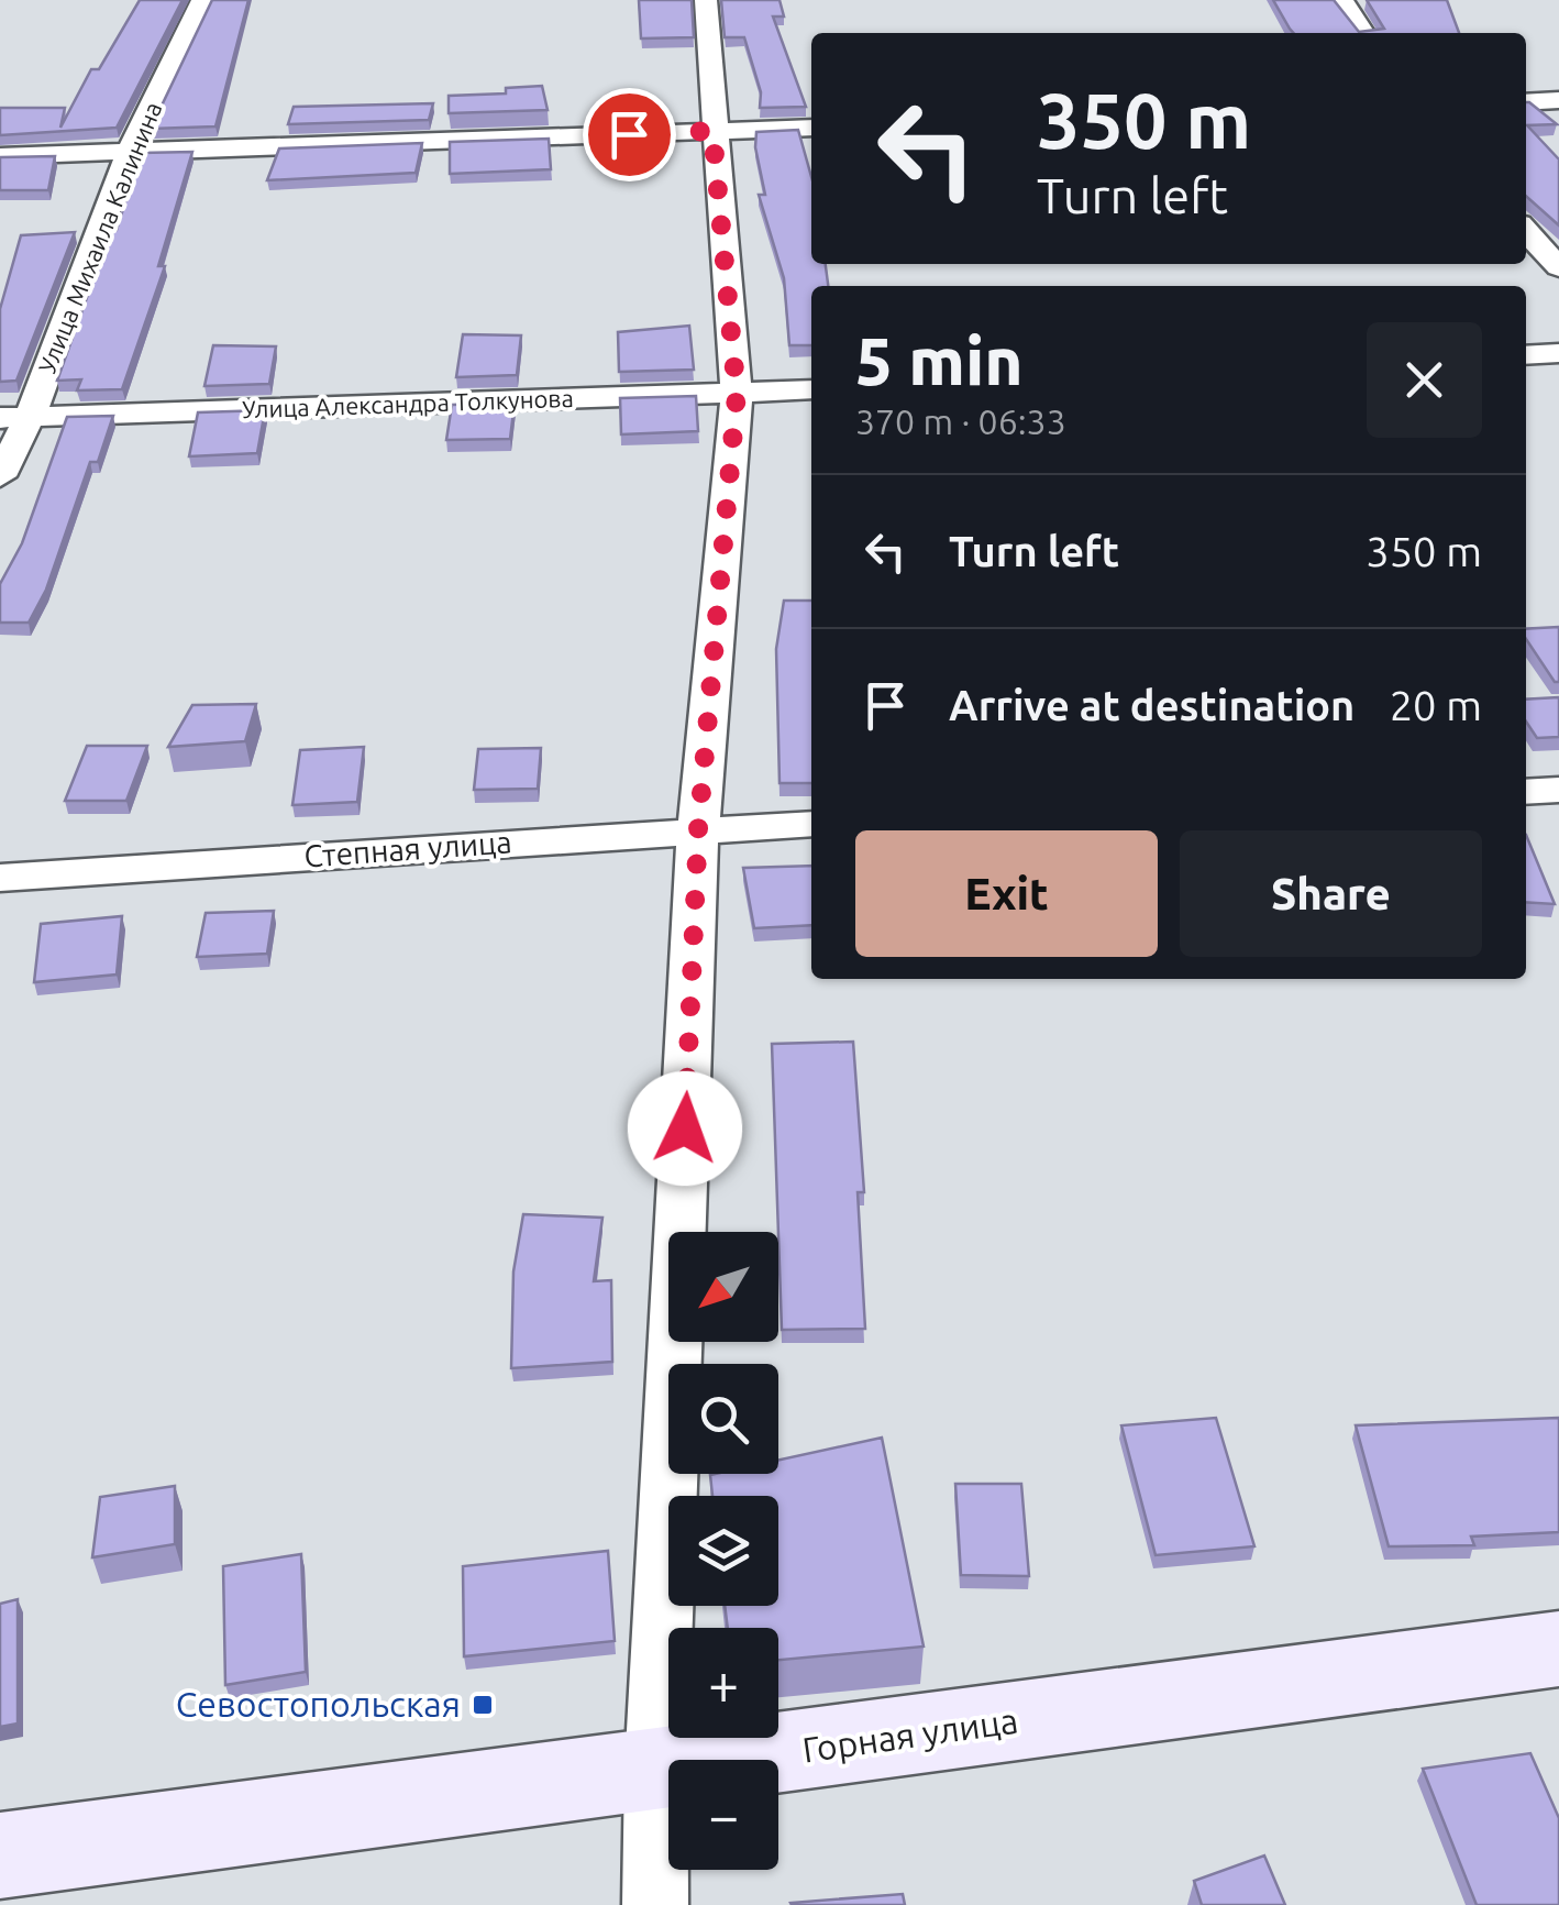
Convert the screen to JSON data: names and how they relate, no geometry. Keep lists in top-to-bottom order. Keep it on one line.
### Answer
{"streets":{"street":["Улица Михаила Калинина","Улица Александра Толкунова","Степная улица","Горная улица"]},"crossings":[["Улица Михаила Калинина","Улица Александра Толкунова"]],"places":{"transit":["Севостопольская"]},"north":"bottom left","page":{"turn":["350 m","Turn left"],"heading":["5 min","370 m · 06:33"],"list":[{"name":"Turn left","value":"350 m"},{"name":"Arrive at destination","value":"20 m"}],"buttons":["Exit","Share"],"map_buttons":["+","−"]}}
